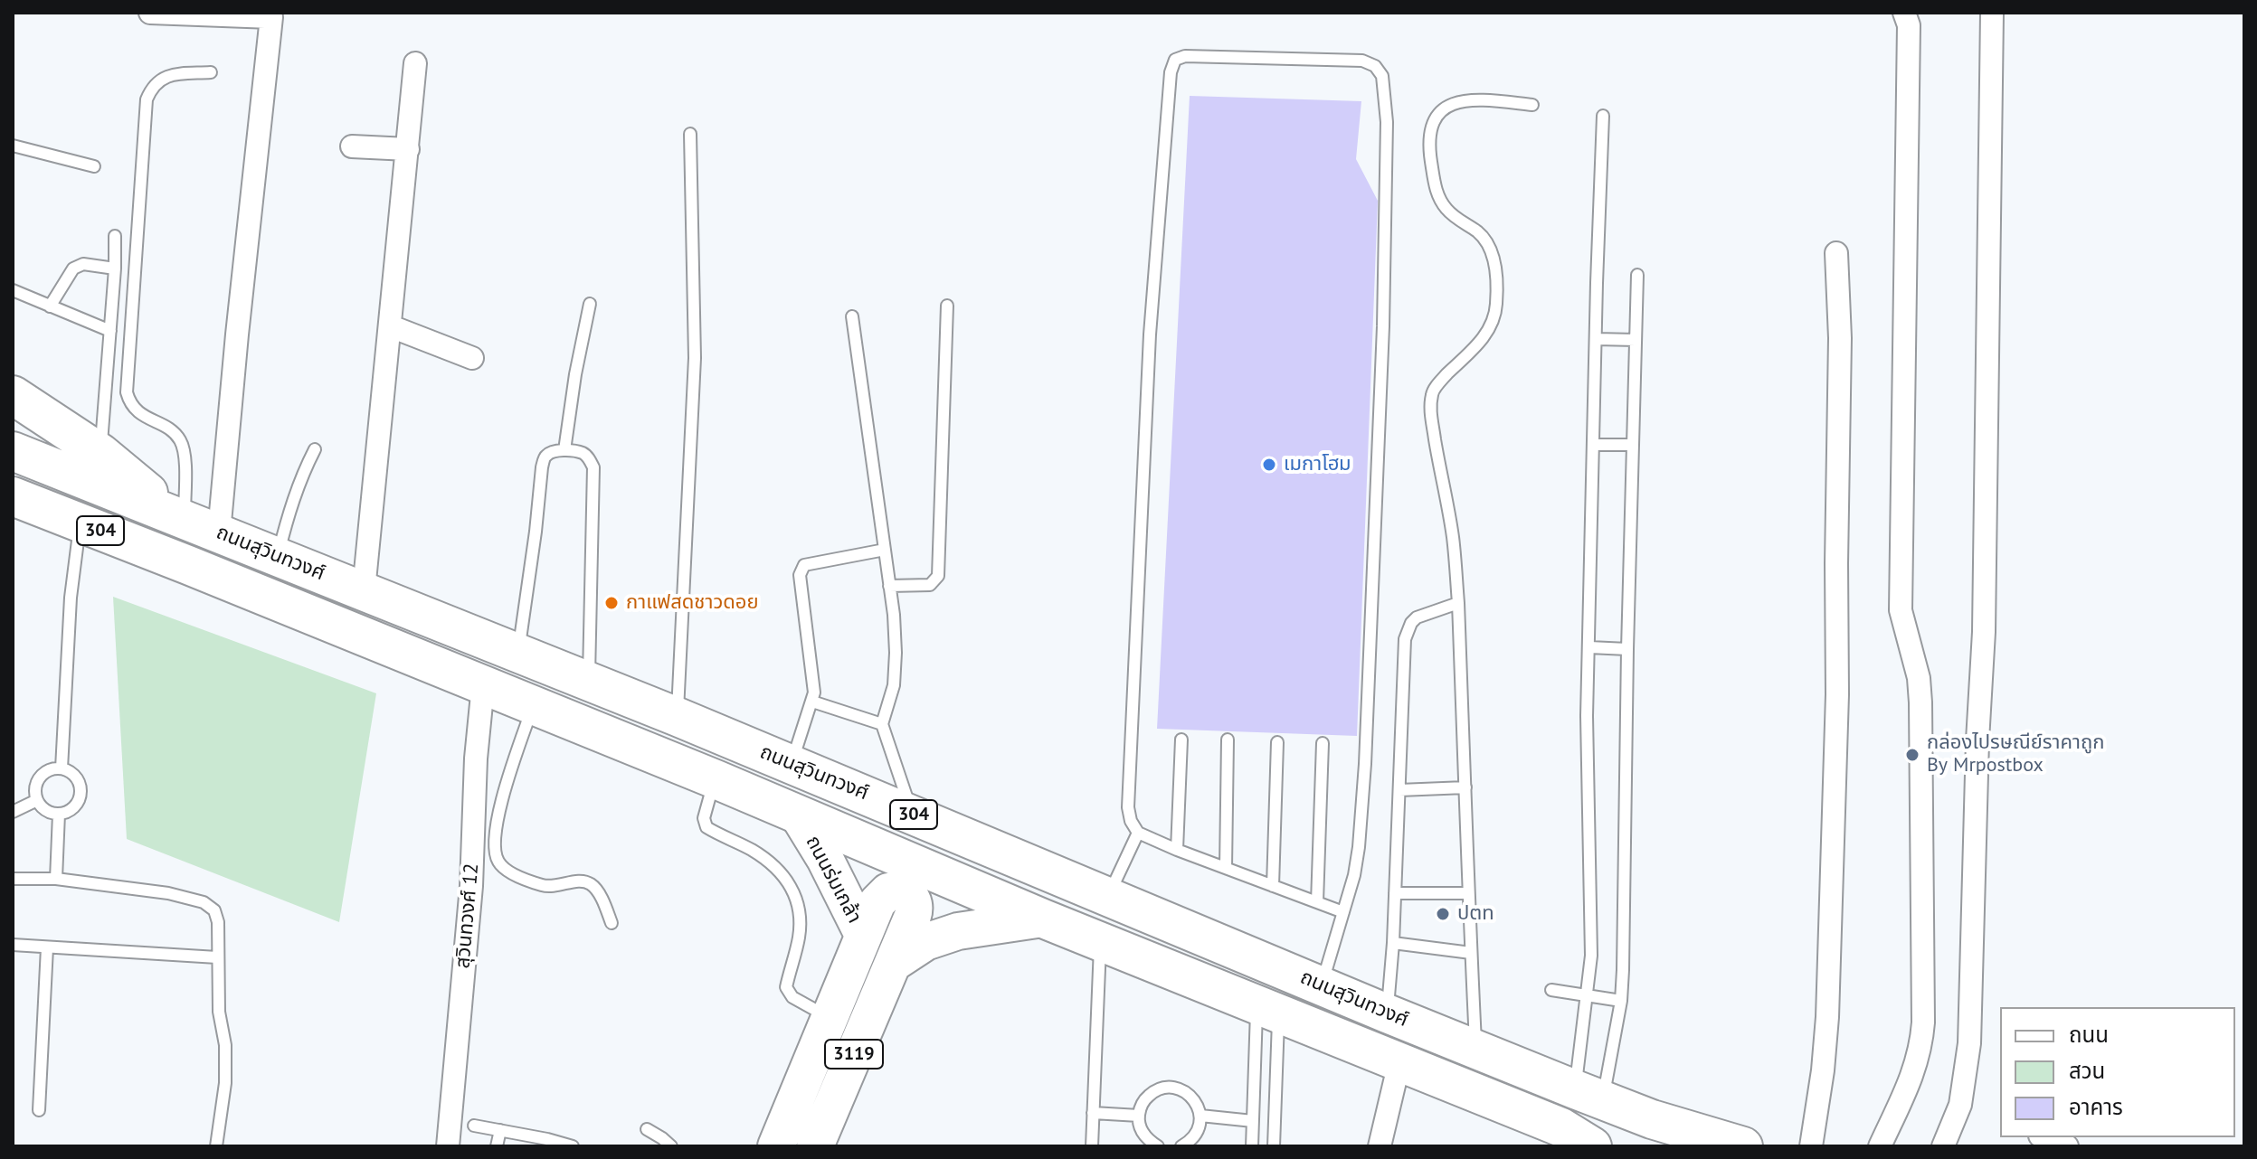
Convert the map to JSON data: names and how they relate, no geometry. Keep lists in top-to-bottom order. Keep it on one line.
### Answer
{"streets":{"highway":["304","ถนนสุวินทวงศ์"],"main road":["ถนนร่มเกล้า","3119"],"street":["สุวินทวงศ์ 12"]},"crossings":[["ถนนสุวินทวงศ์","ถนนร่มเกล้า"],["ถนนสุวินทวงศ์","สุวินทวงศ์ 12"]],"places":["เมกาโฮม","กาแฟสดชาวดอย","กล่องไปรษณีย์ราคาถูก By Mrpostbox","ปตท"],"legend":["ถนน","สวน","อาคาร"]}
